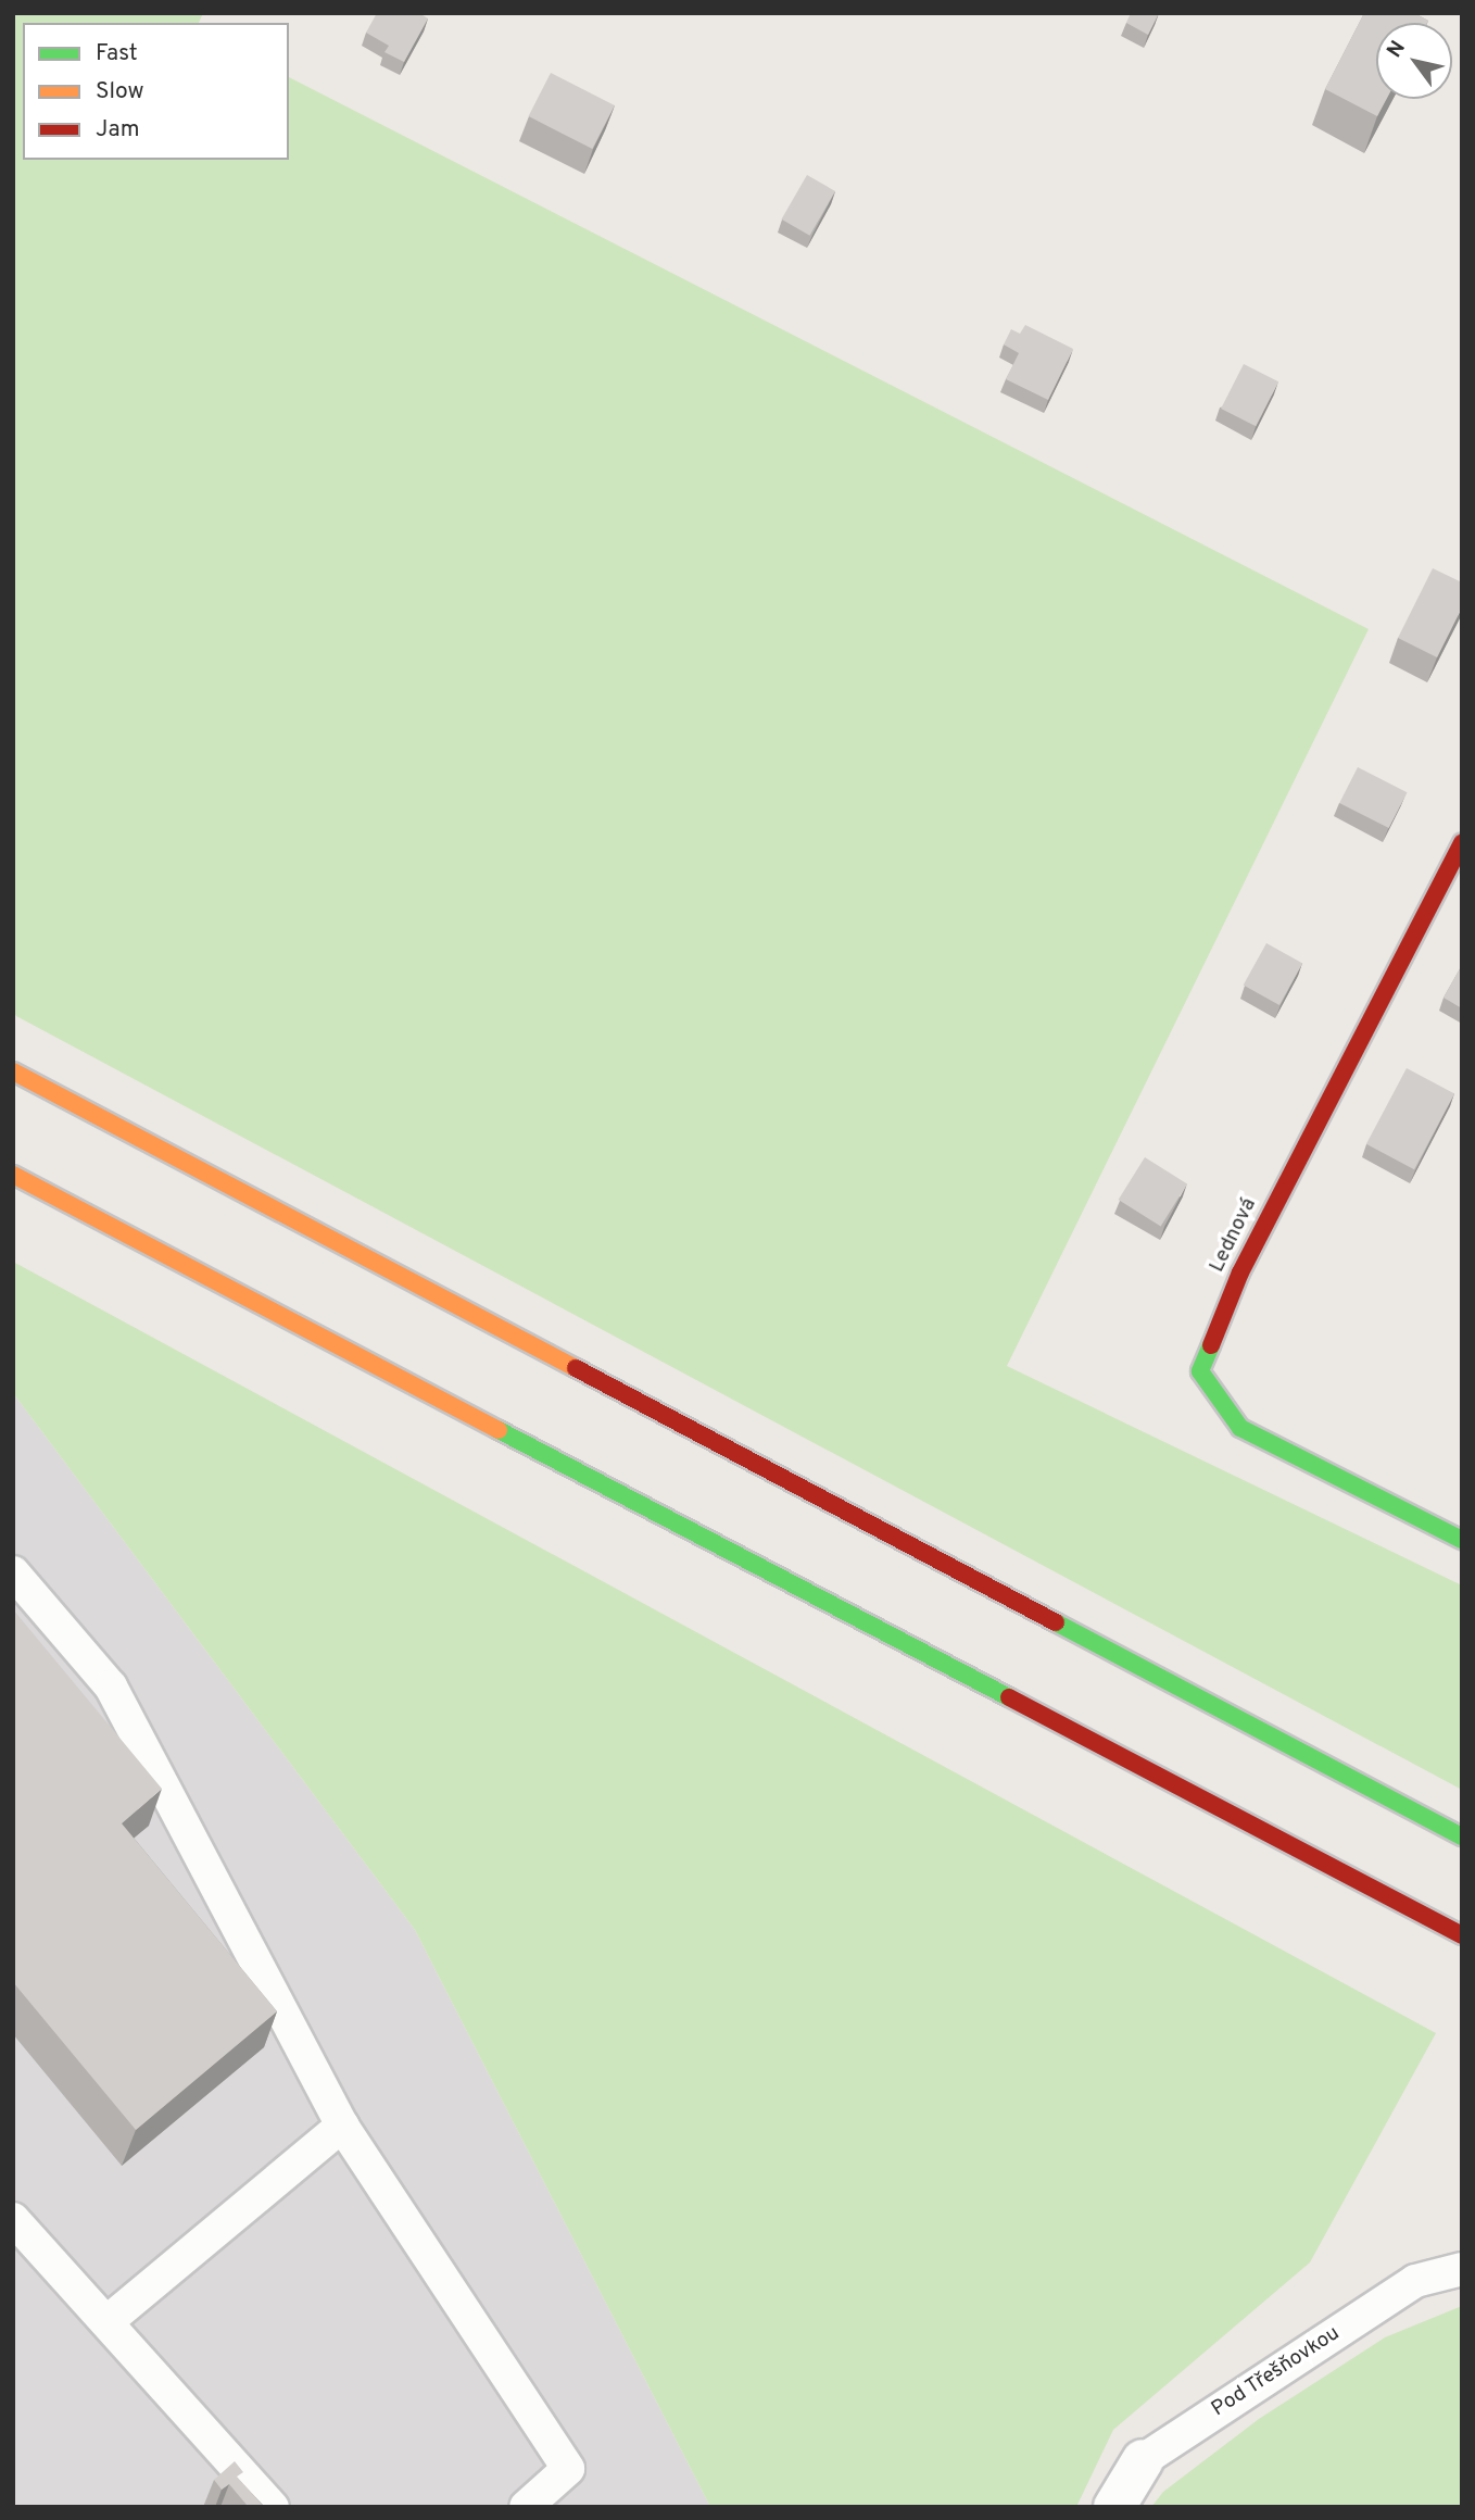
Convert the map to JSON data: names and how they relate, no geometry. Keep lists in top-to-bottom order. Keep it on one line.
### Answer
{"streets":{"main road":["Lednová"],"street":["Pod Třešňovkou"]},"legend":["Fast","Slow","Jam"],"north":"top left"}
